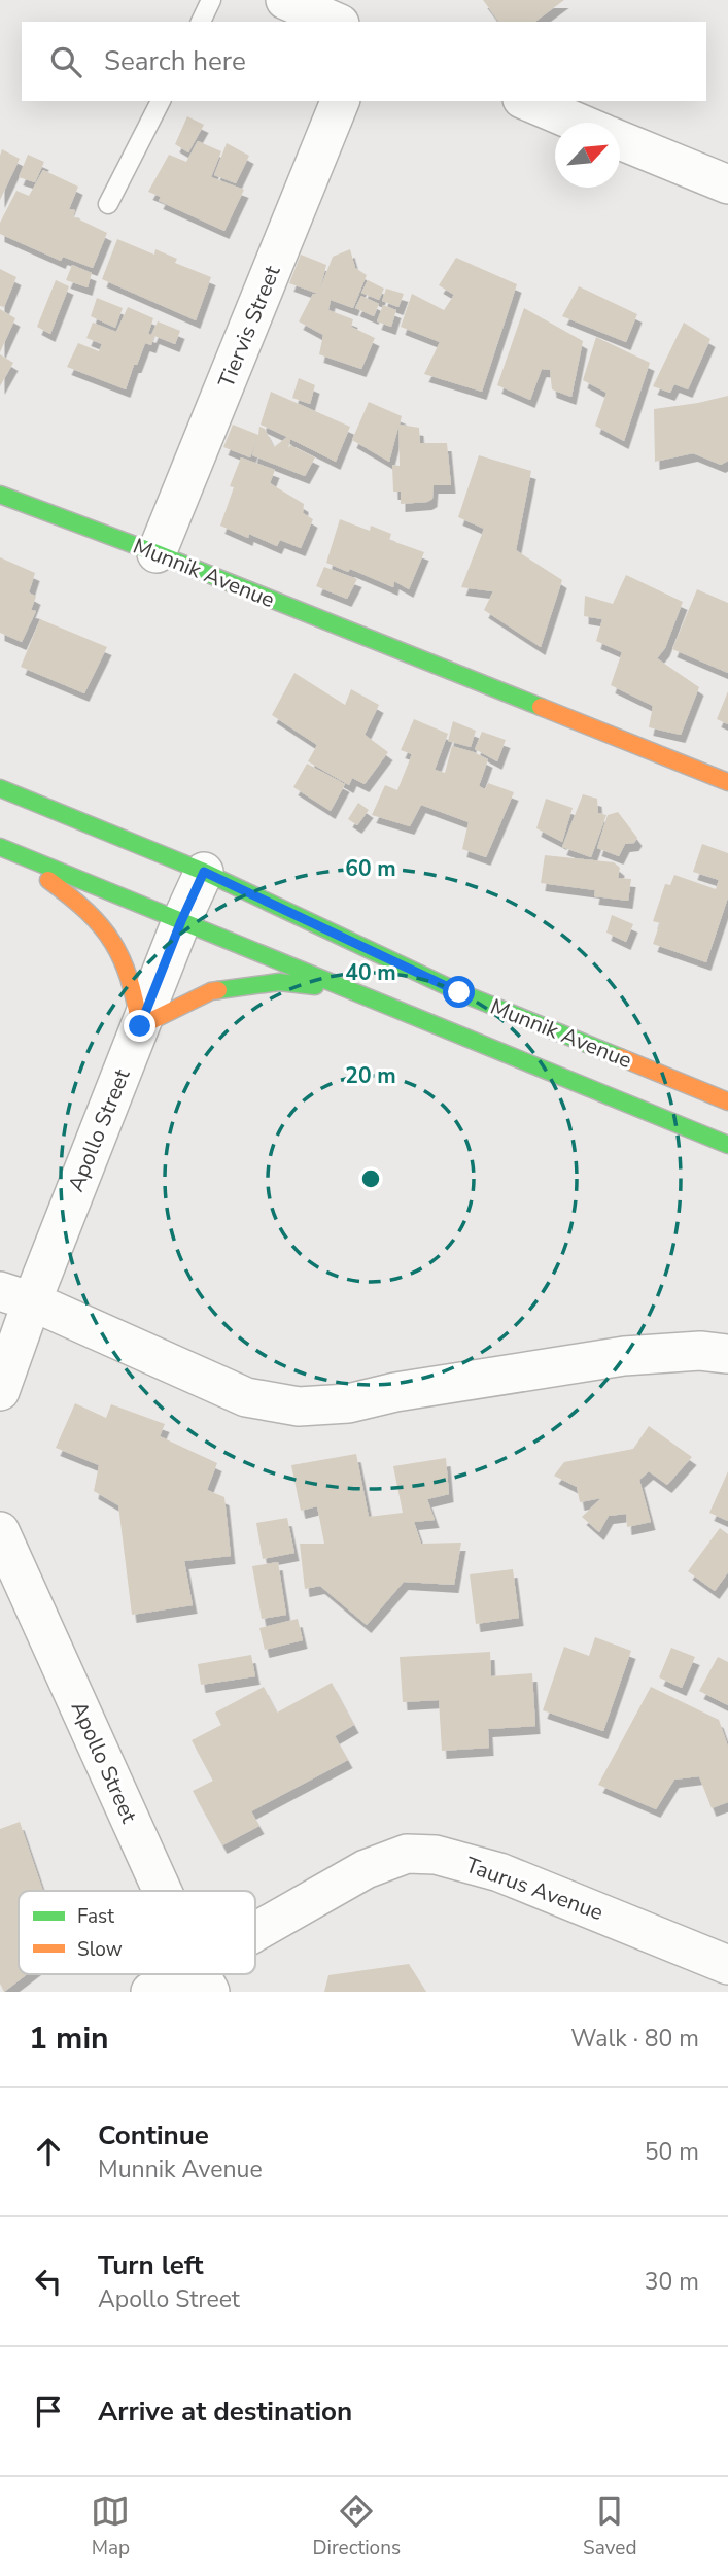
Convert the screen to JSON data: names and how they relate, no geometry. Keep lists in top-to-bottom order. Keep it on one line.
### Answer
{"streets":{"main road":["Munnik Avenue"],"street":["Tiervis Street","Apollo Street","Taurus Avenue"]},"crossings":[["Tiervis Street","Munnik Avenue"],["Munnik Avenue","Apollo Street"]],"legend":["Fast","Slow"],"north":"top right","page":{"search":"Search here","heading":["1 min","Walk · 80 m"],"list":[["Continue","Munnik Avenue","50 m"],["Turn left","Apollo Street","30 m"],"Arrive at destination"],"nav":["Map","Directions","Saved"]},"rings":["60 m","40 m","20 m"]}
